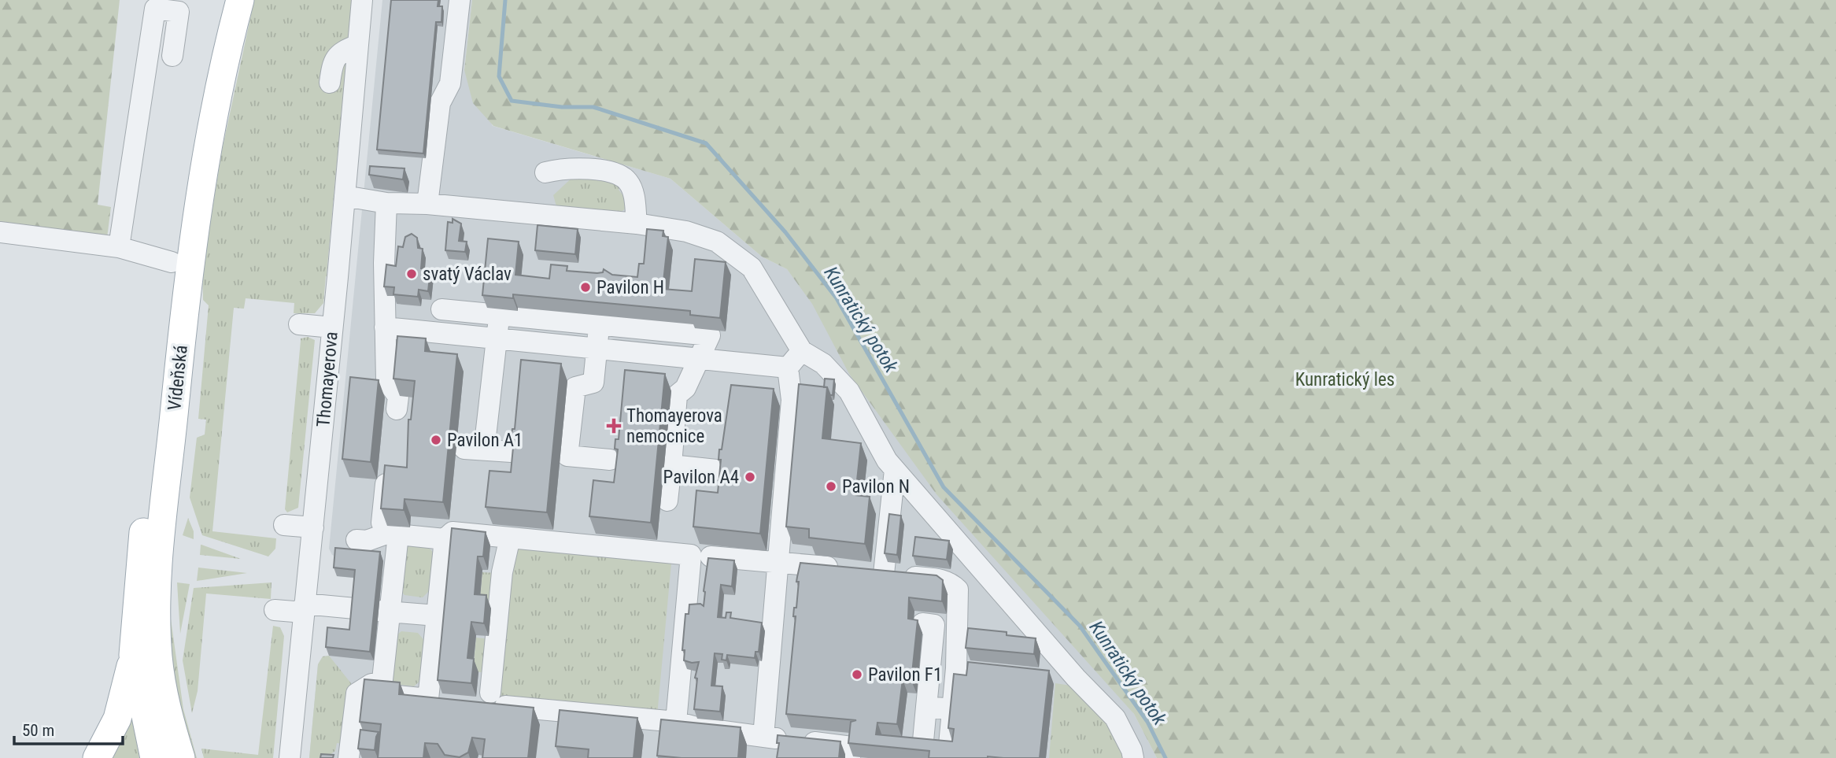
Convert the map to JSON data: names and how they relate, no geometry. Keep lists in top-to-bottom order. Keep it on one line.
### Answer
{"streets":{"main road":["Vídeňská"],"street":["Thomayerova"]},"water":["Kunratický potok"],"parks":["Kunratický les"],"places":{"other":["svatý Václav","Pavilon H","Pavilon A1","Pavilon A4","Pavilon N","Pavilon F1"],"health":["Thomayerova nemocnice"]},"scale_bar":"50 m"}
